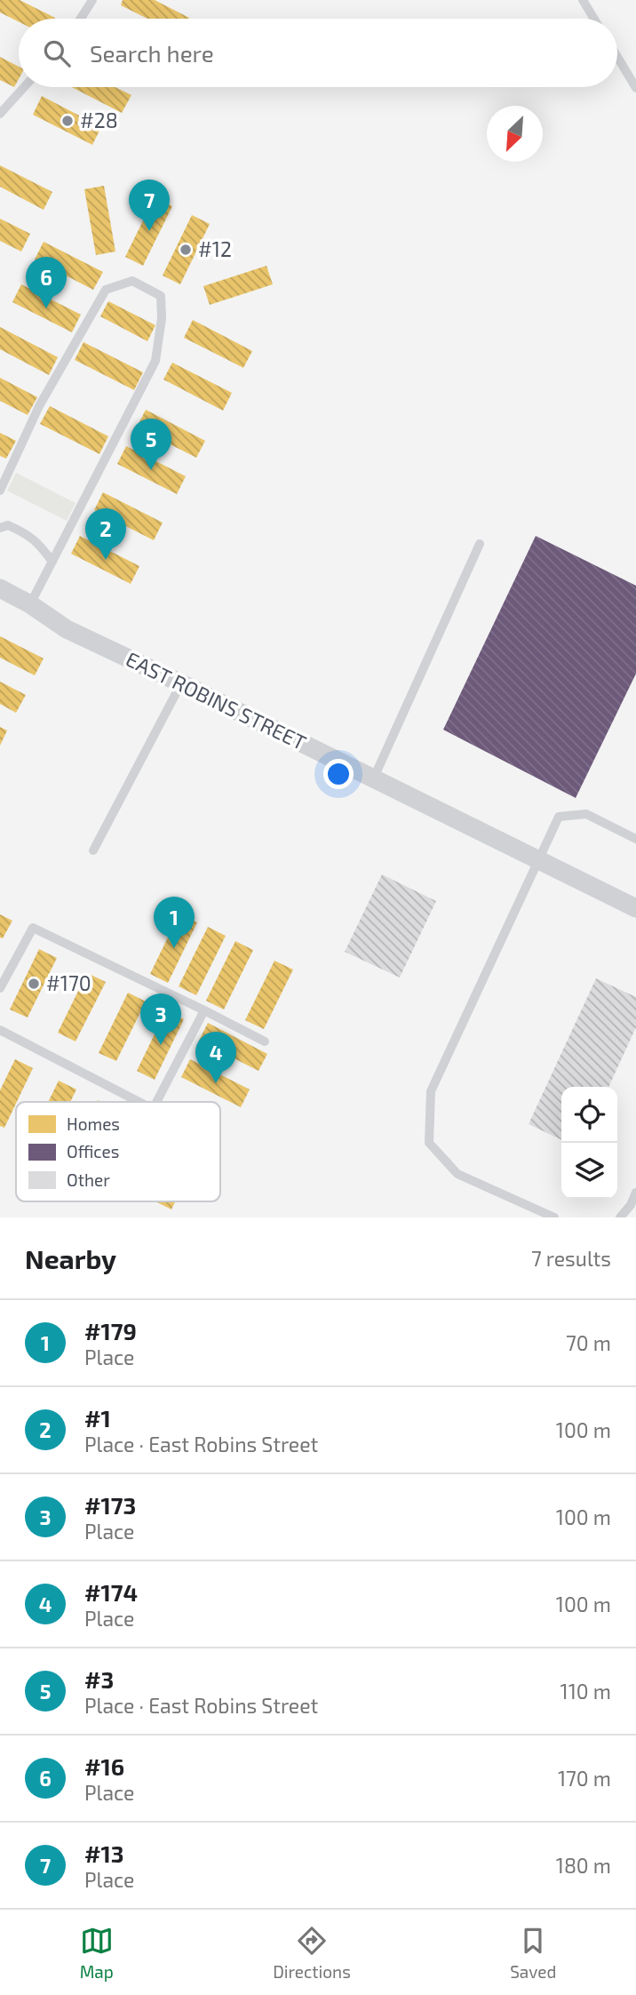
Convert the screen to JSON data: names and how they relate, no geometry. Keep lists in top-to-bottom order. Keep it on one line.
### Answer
{"streets":{"street":["EAST ROBINS STREET"]},"places":["#28","#12","#170"],"legend":["Homes","Offices","Other"],"north":"bottom left","page":{"search":"Search here","pins":["7","6","5","2","1","3","4"],"heading":["Nearby","7 results"],"list":[{"mark":"1","name":"#179","note":"Place","value":"70 m"},{"mark":"2","name":"#1","note":"Place · East Robins Street","value":"100 m"},{"mark":"3","name":"#173","note":"Place","value":"100 m"},{"mark":"4","name":"#174","note":"Place","value":"100 m"},{"mark":"5","name":"#3","note":"Place · East Robins Street","value":"110 m"},{"mark":"6","name":"#16","note":"Place","value":"170 m"},{"mark":"7","name":"#13","note":"Place","value":"180 m"}],"nav":["Map","Directions","Saved"]}}
